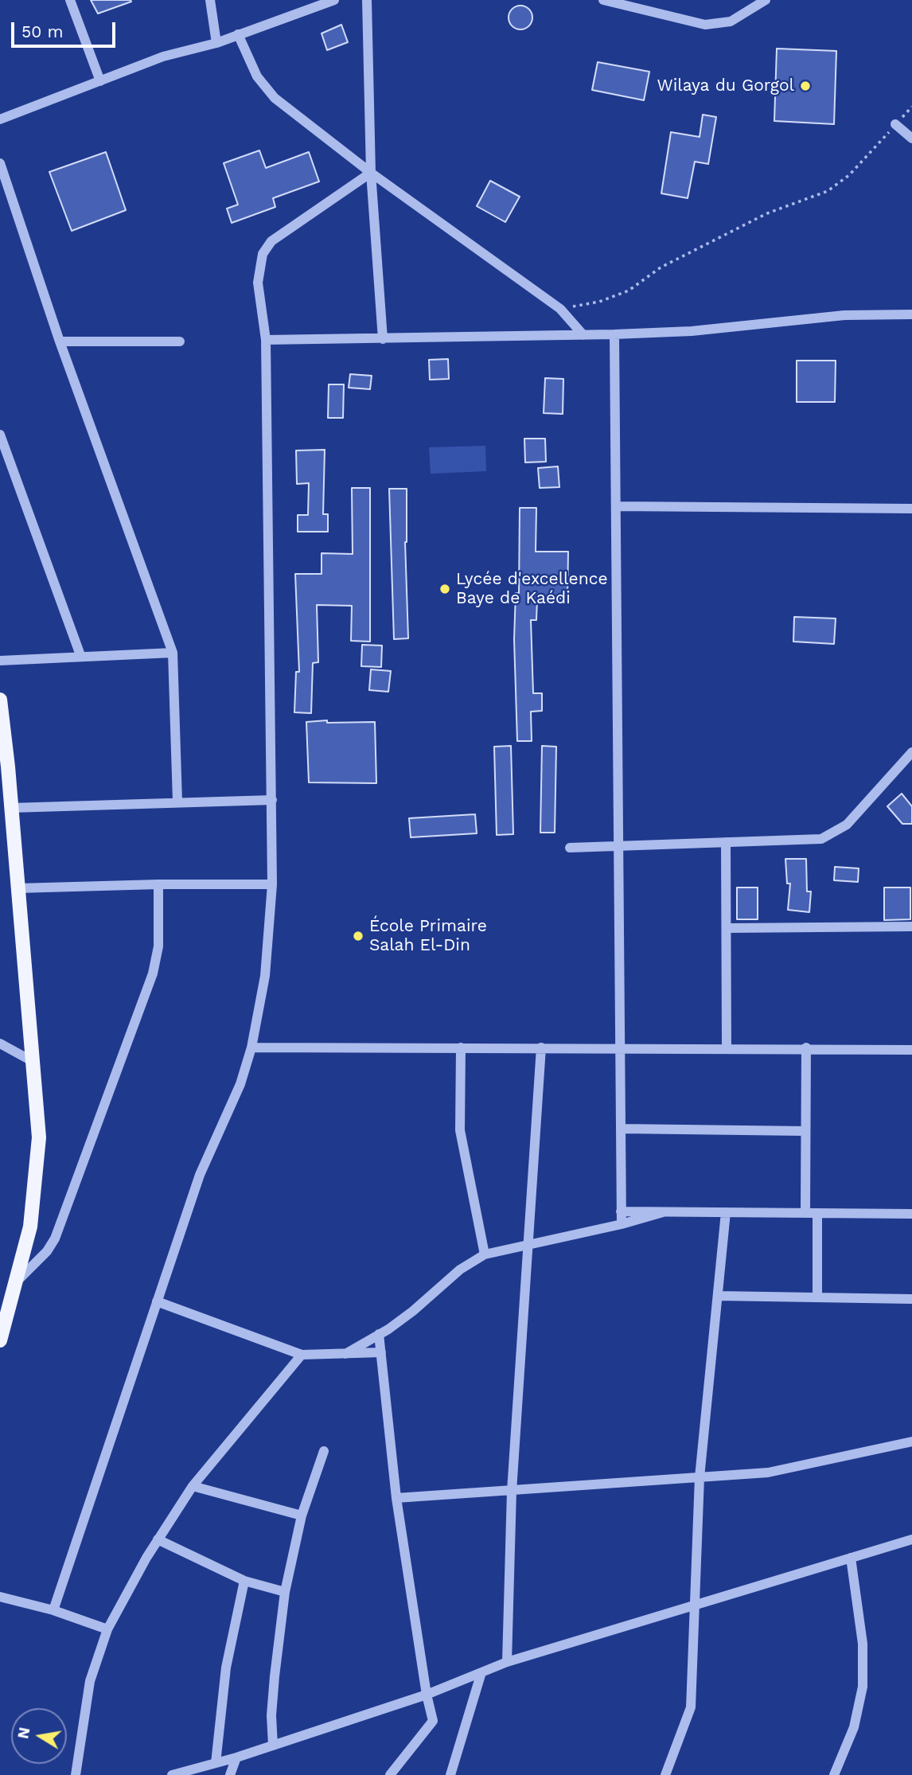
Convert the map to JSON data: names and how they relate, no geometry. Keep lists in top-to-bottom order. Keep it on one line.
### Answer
{"places":["Wilaya du Gorgol","Lycée d'excellence Baye de Kaédi","École Primaire Salah El-Din"],"scale_bar":"50 m","north":"left"}
